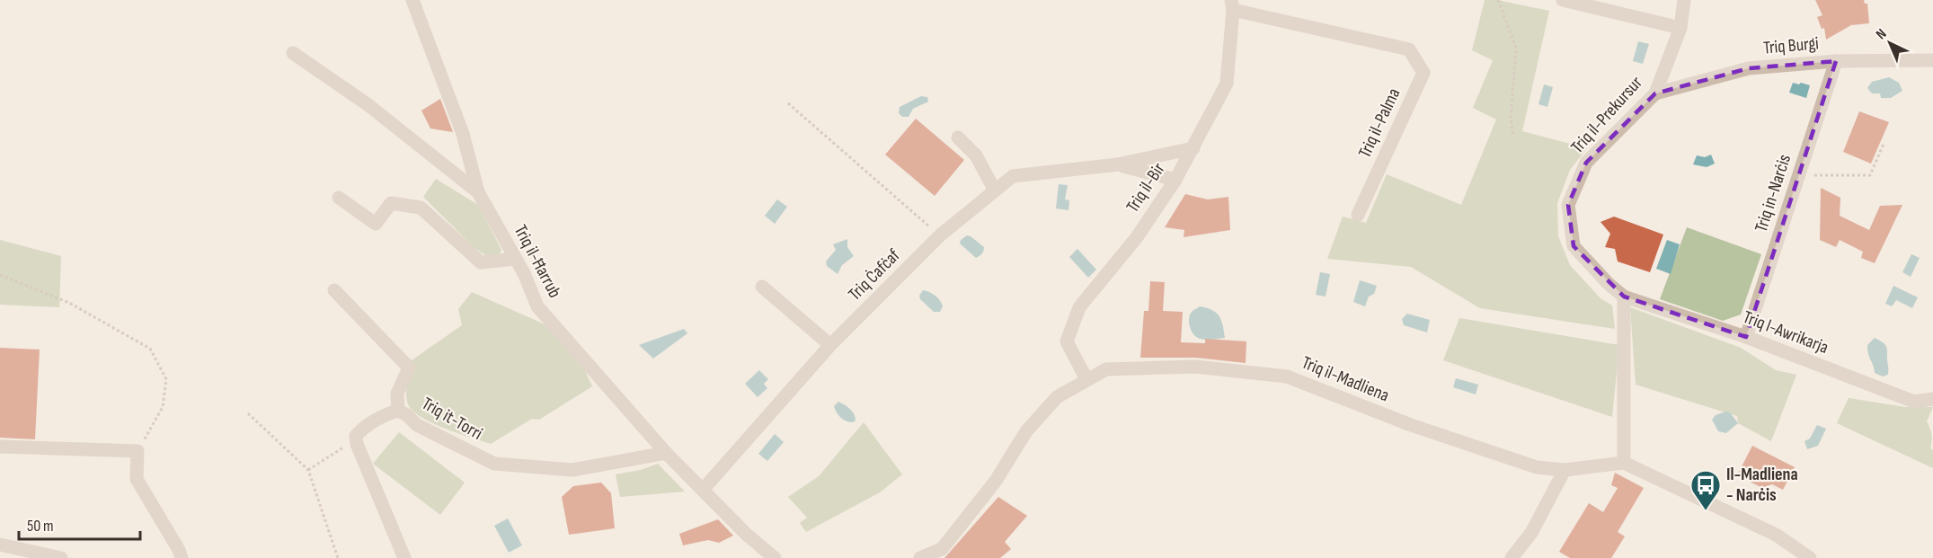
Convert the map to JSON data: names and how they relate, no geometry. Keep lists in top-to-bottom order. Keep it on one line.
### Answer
{"streets":{"street":["Triq Burgi","Triq il-Prekursur","Triq il-Palma","Triq il-Bir","Triq in-Narċis","Triq il-Ħarrub","Triq Ċafċaf","Triq l-Awrikarja","Triq il-Madliena","Triq it-Torri"]},"crossings":[["Triq Burgi","Triq il-Prekursur"],["Triq Burgi","Triq in-Narċis"],["Triq il-Prekursur","Triq l-Awrikarja"],["Triq il-Palma","Triq il-Bir"],["Triq il-Bir","Triq Ċafċaf"],["Triq il-Bir","Triq il-Madliena"],["Triq in-Narċis","Triq l-Awrikarja"],["Triq il-Ħarrub","Triq Ċafċaf"],["Triq il-Ħarrub","Triq it-Torri"]],"places":{"bus stop":["Il-Madliena - Narċis"]},"scale_bar":"50 m","north":"top left"}
